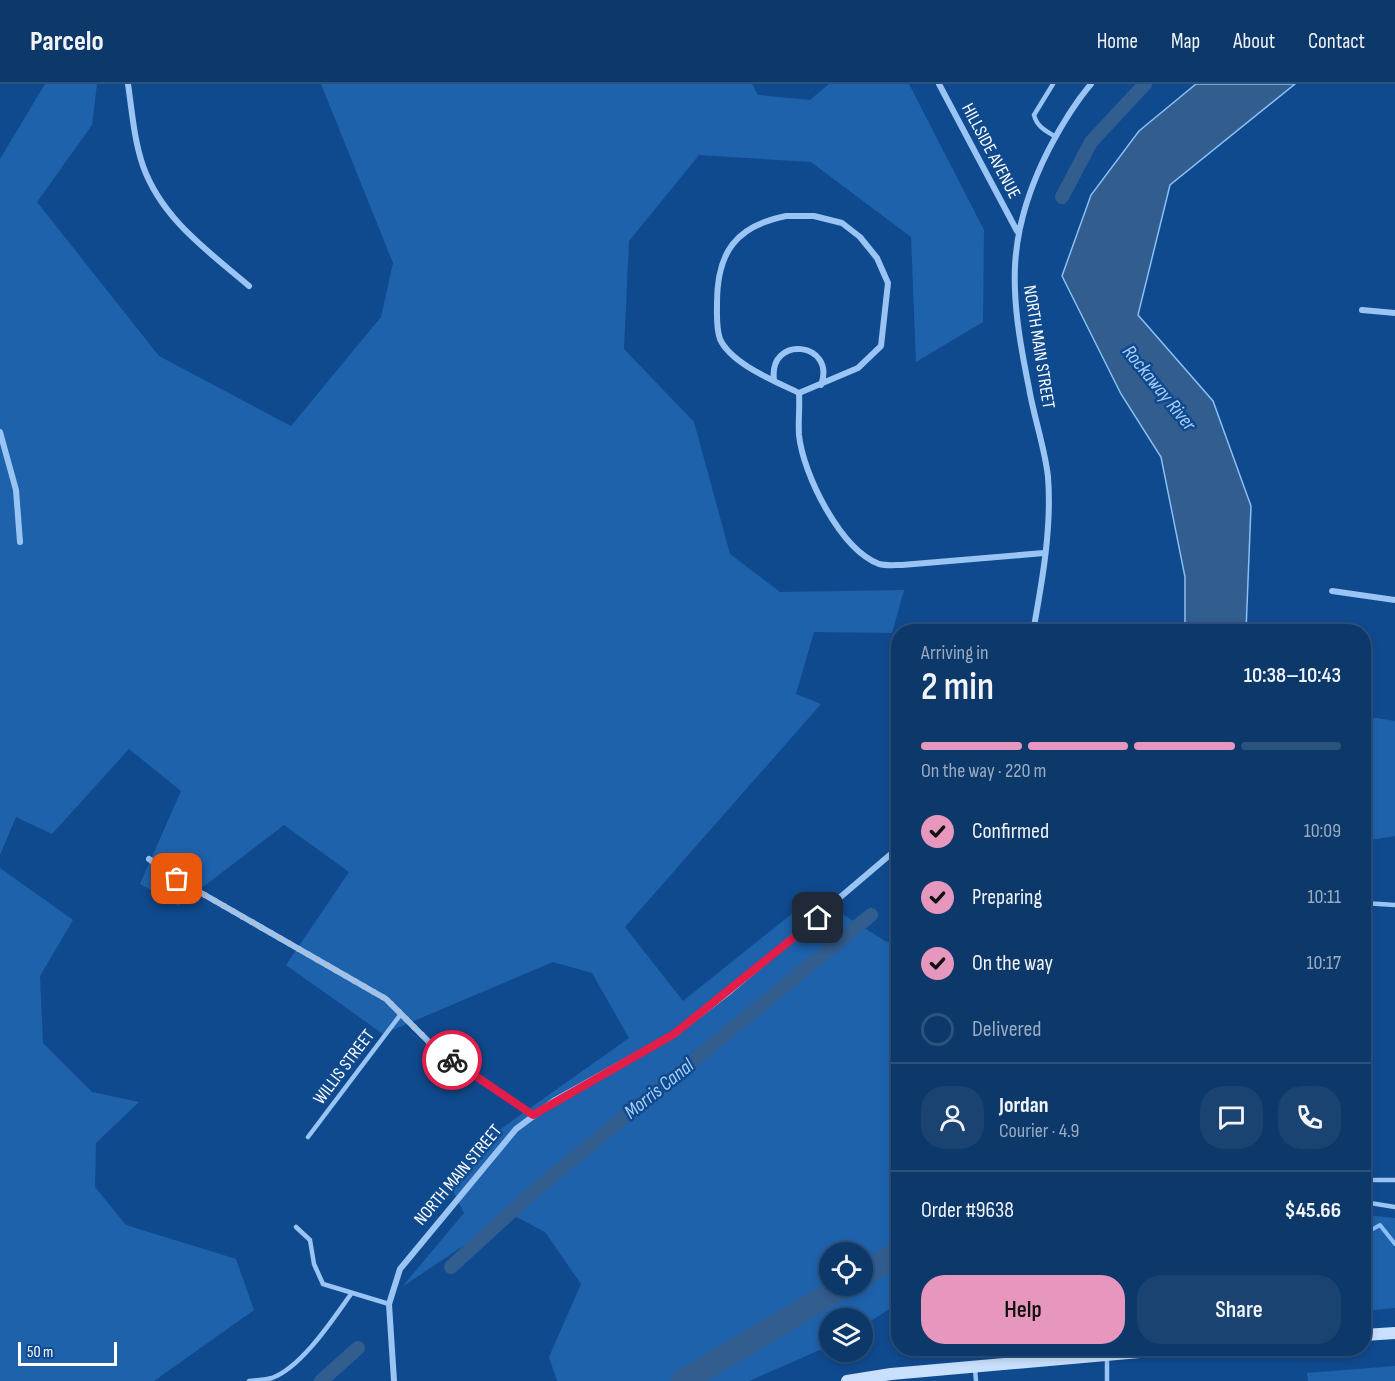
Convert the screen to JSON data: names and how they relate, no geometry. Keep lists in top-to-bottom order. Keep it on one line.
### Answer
{"streets":{"street":["HILLSIDE AVENUE","NORTH MAIN STREET"],"lane":["WILLIS STREET"]},"crossings":[["HILLSIDE AVENUE","NORTH MAIN STREET"]],"water":["Rockaway River","Morris Canal"],"scale_bar":"50 m","page":{"header":"Parcelo","nav":["Home","Map","About","Contact"],"heading":["2 min","Arriving in","10:38–10:43"],"panel":["Jordan","Courier · 4.9","Order #9638","$45.66"],"bar":"On the way · 220 m","list":[["Confirmed","10:09"],["Preparing","10:11"],["On the way","10:17"],"Delivered"],"buttons":["Help","Share"],"scale":"50 m"}}
